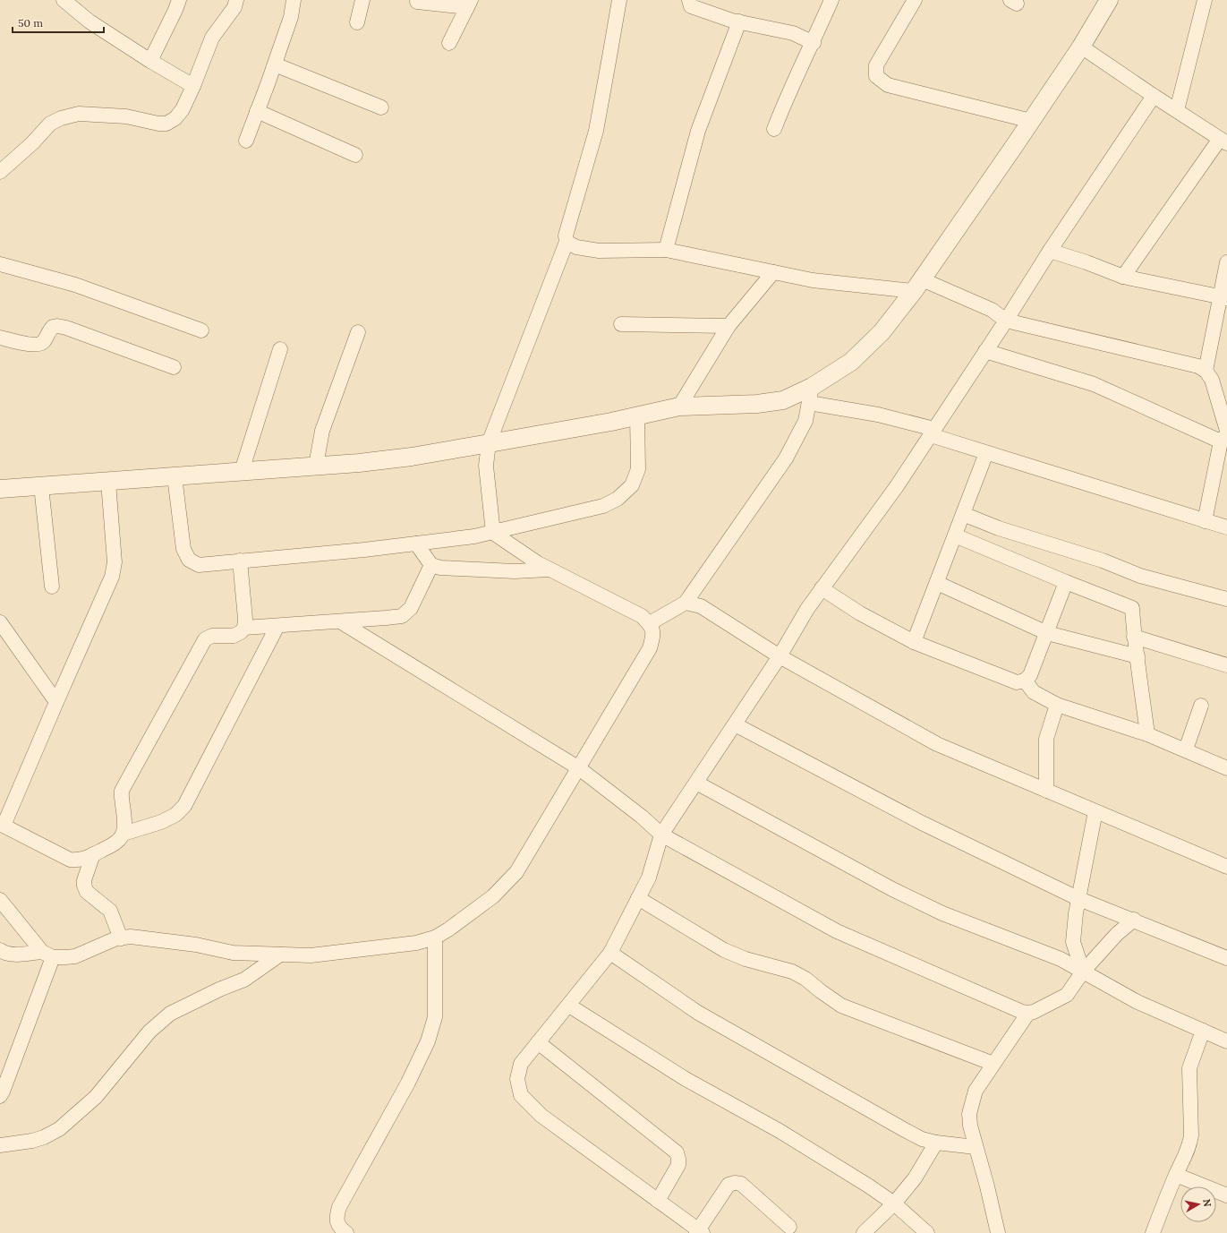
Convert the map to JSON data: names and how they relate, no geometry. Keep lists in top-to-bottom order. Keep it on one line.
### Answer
{"scale_bar":"50 m","north":"right"}
